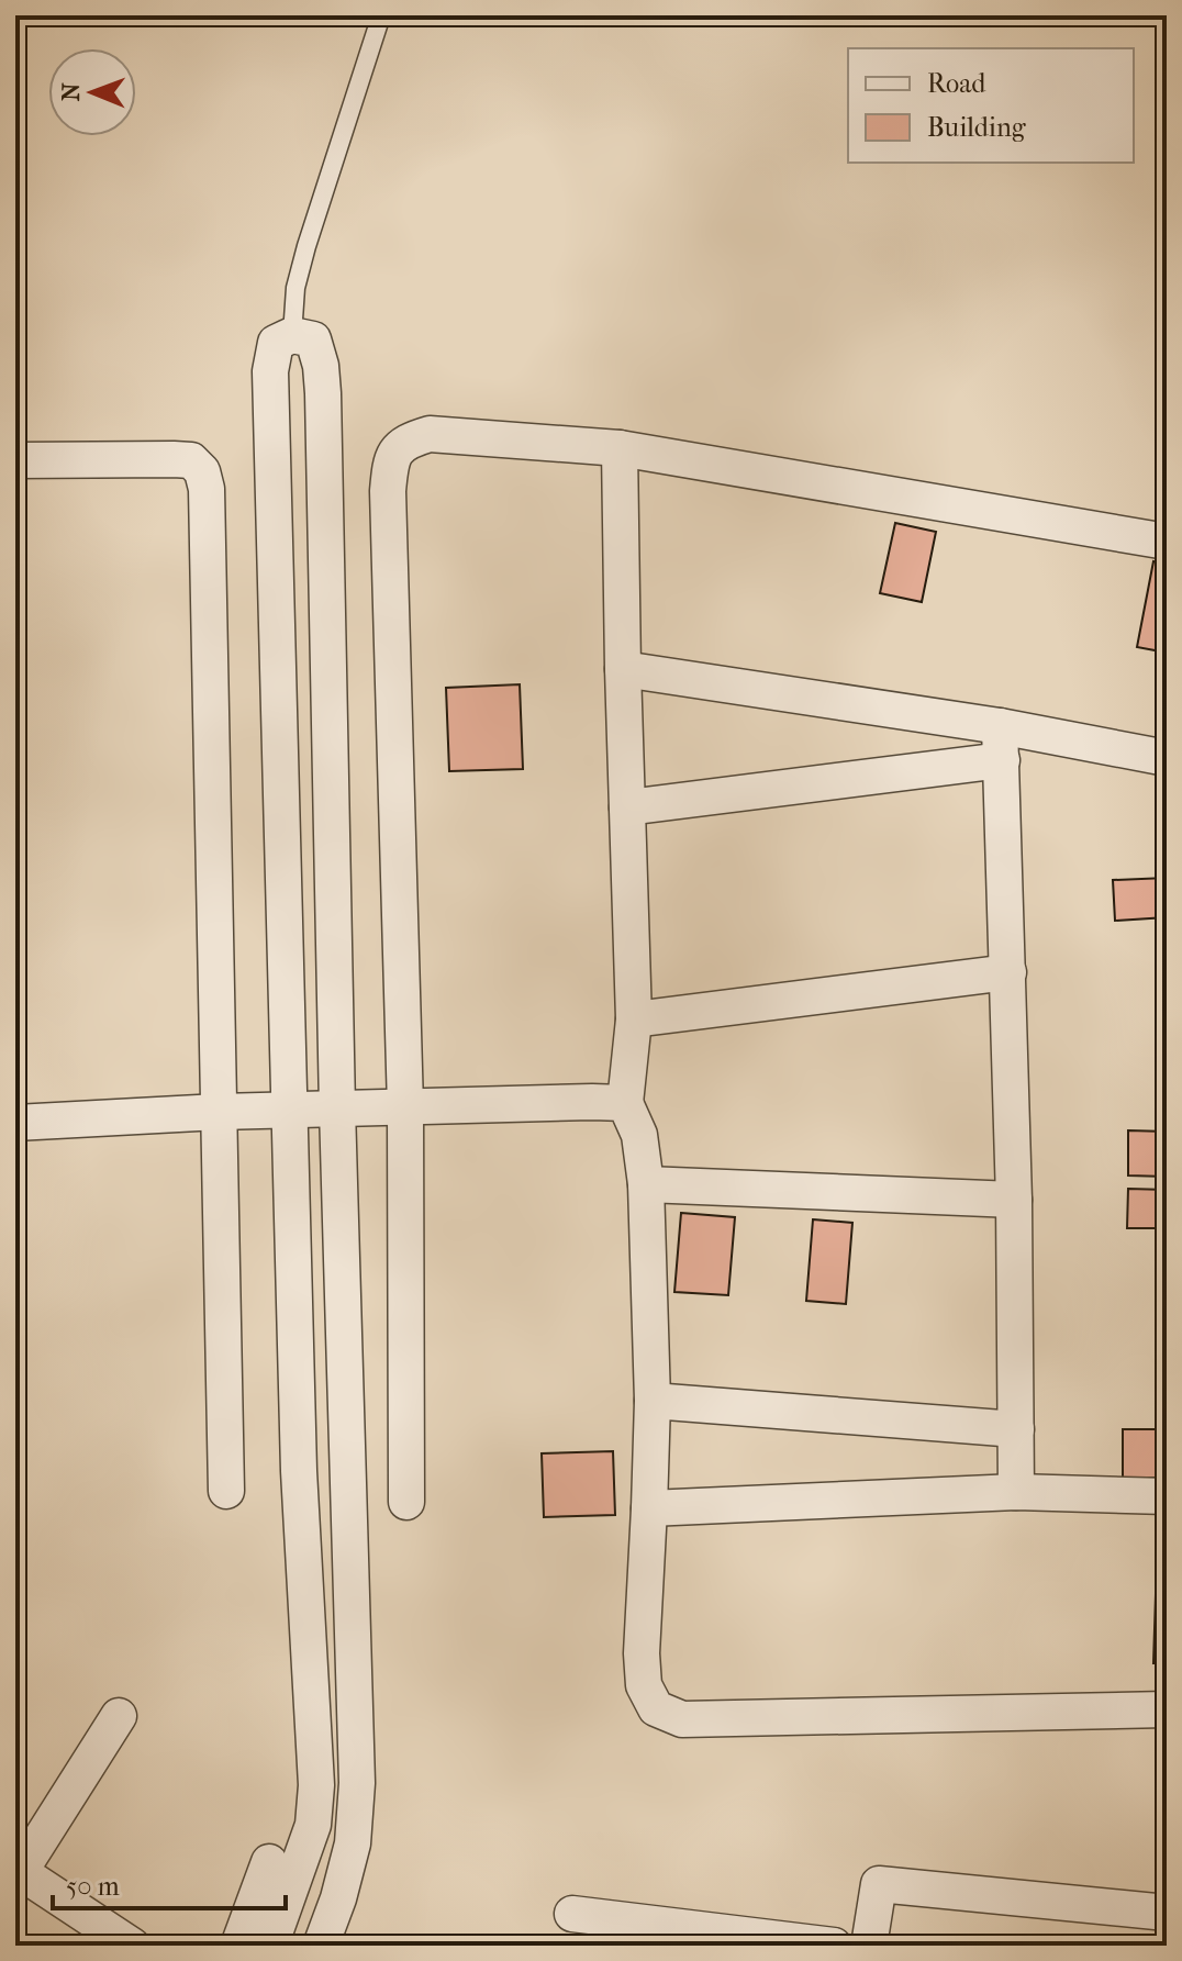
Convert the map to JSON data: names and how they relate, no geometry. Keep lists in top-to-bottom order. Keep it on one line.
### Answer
{"legend":["Road","Building"],"scale_bar":"50 m","north":"left"}
